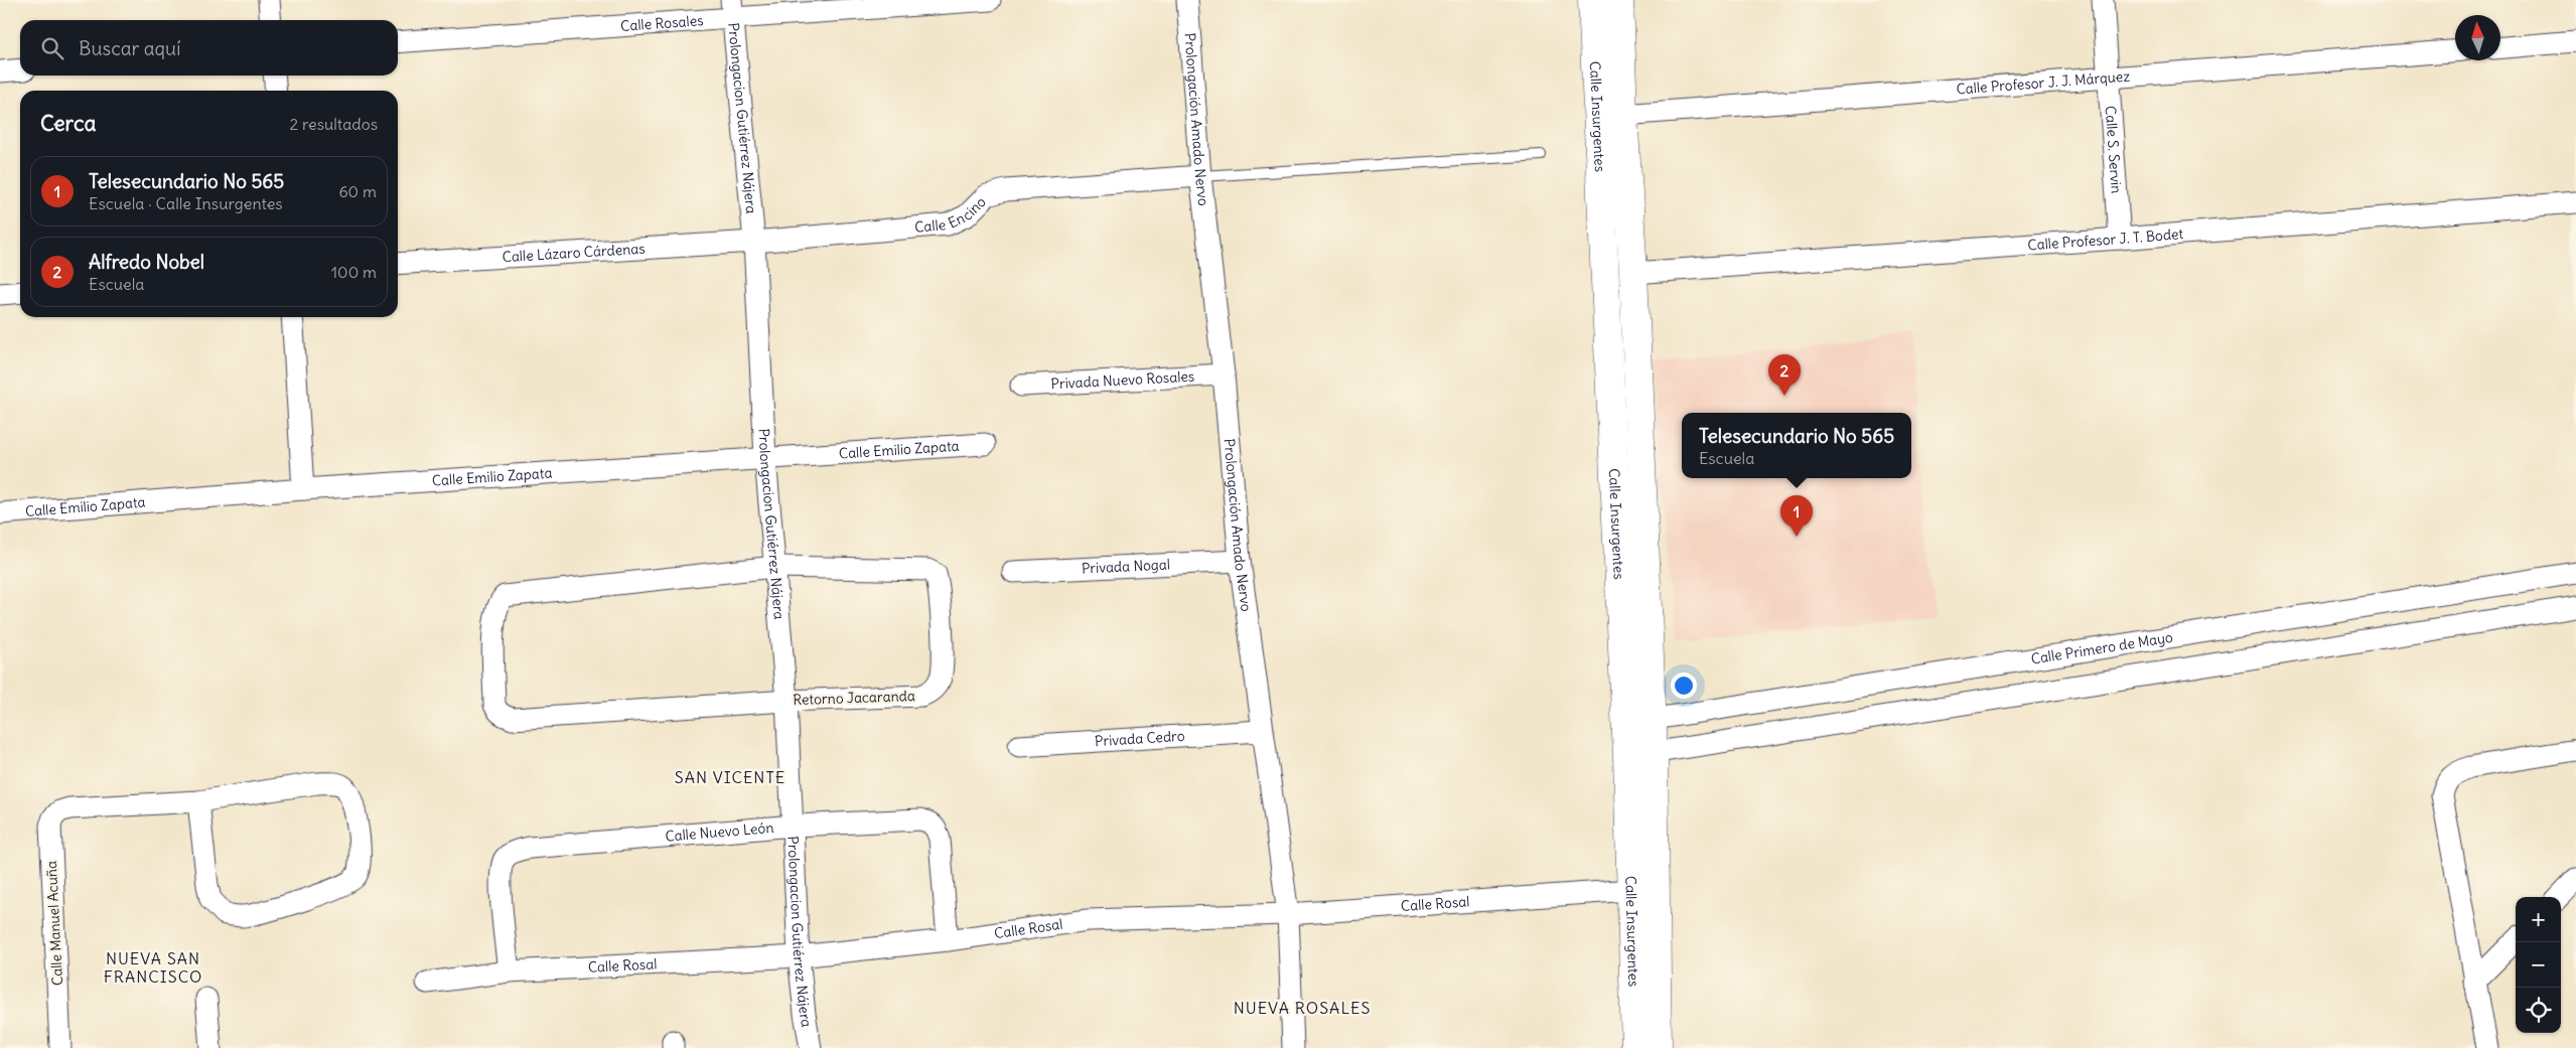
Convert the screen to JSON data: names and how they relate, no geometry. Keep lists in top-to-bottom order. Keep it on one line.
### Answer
{"streets":{"main road":["Calle Insurgentes"],"street":["Calle Rosales","Calle Profesor J. J. Márquez","Prolongacion Gutiérrez Nájera","Prolongación Amado Nervo","Calle S. Servin","Calle Encino","Calle Profesor J. T. Bodet","Calle Lázaro Cárdenas","Privada Nuevo Rosales","Calle Emilio Zapata","Privada Nogal","Calle Primero de Mayo","Retorno Jacaranda","Privada Cedro","Calle Nuevo León","Calle Rosal","Calle Manuel Acuña"]},"crossings":[["Calle Rosales","Prolongacion Gutiérrez Nájera"],["Calle Profesor J. J. Márquez","Calle Insurgentes"],["Calle Profesor J. J. Márquez","Calle S. Servin"],["Calle Insurgentes","Calle Profesor J. T. Bodet"],["Calle Insurgentes","Calle Primero de Mayo"],["Calle Insurgentes","Calle Rosal"],["Prolongacion Gutiérrez Nájera","Calle Encino"],["Prolongacion Gutiérrez Nájera","Calle Lázaro Cárdenas"],["Prolongacion Gutiérrez Nájera","Calle Emilio Zapata"],["Prolongacion Gutiérrez Nájera","Retorno Jacaranda"],["Prolongacion Gutiérrez Nájera","Calle Nuevo León"],["Prolongacion Gutiérrez Nájera","Calle Rosal"],["Prolongación Amado Nervo","Calle Encino"],["Prolongación Amado Nervo","Privada Nuevo Rosales"],["Prolongación Amado Nervo","Privada Nogal"],["Prolongación Amado Nervo","Privada Cedro"],["Prolongación Amado Nervo","Calle Rosal"],["Calle S. Servin","Calle Profesor J. T. Bodet"],["Calle Encino","Calle Lázaro Cárdenas"],["Calle Nuevo León","Calle Rosal"]],"districts":["SAN VICENTE","NUEVA SAN FRANCISCO","NUEVA ROSALES"],"north":"top","page":{"search":"Buscar aquí","heading":["Cerca","2 resultados"],"list":[{"mark":"1","name":"Telesecundario No 565","note":"Escuela · Calle Insurgentes","value":"60 m"},{"mark":"2","name":"Alfredo Nobel","note":"Escuela","value":"100 m"}],"pins":["2","1"],"popup":["Telesecundario No 565","Escuela"],"map_buttons":["+","−"]}}
